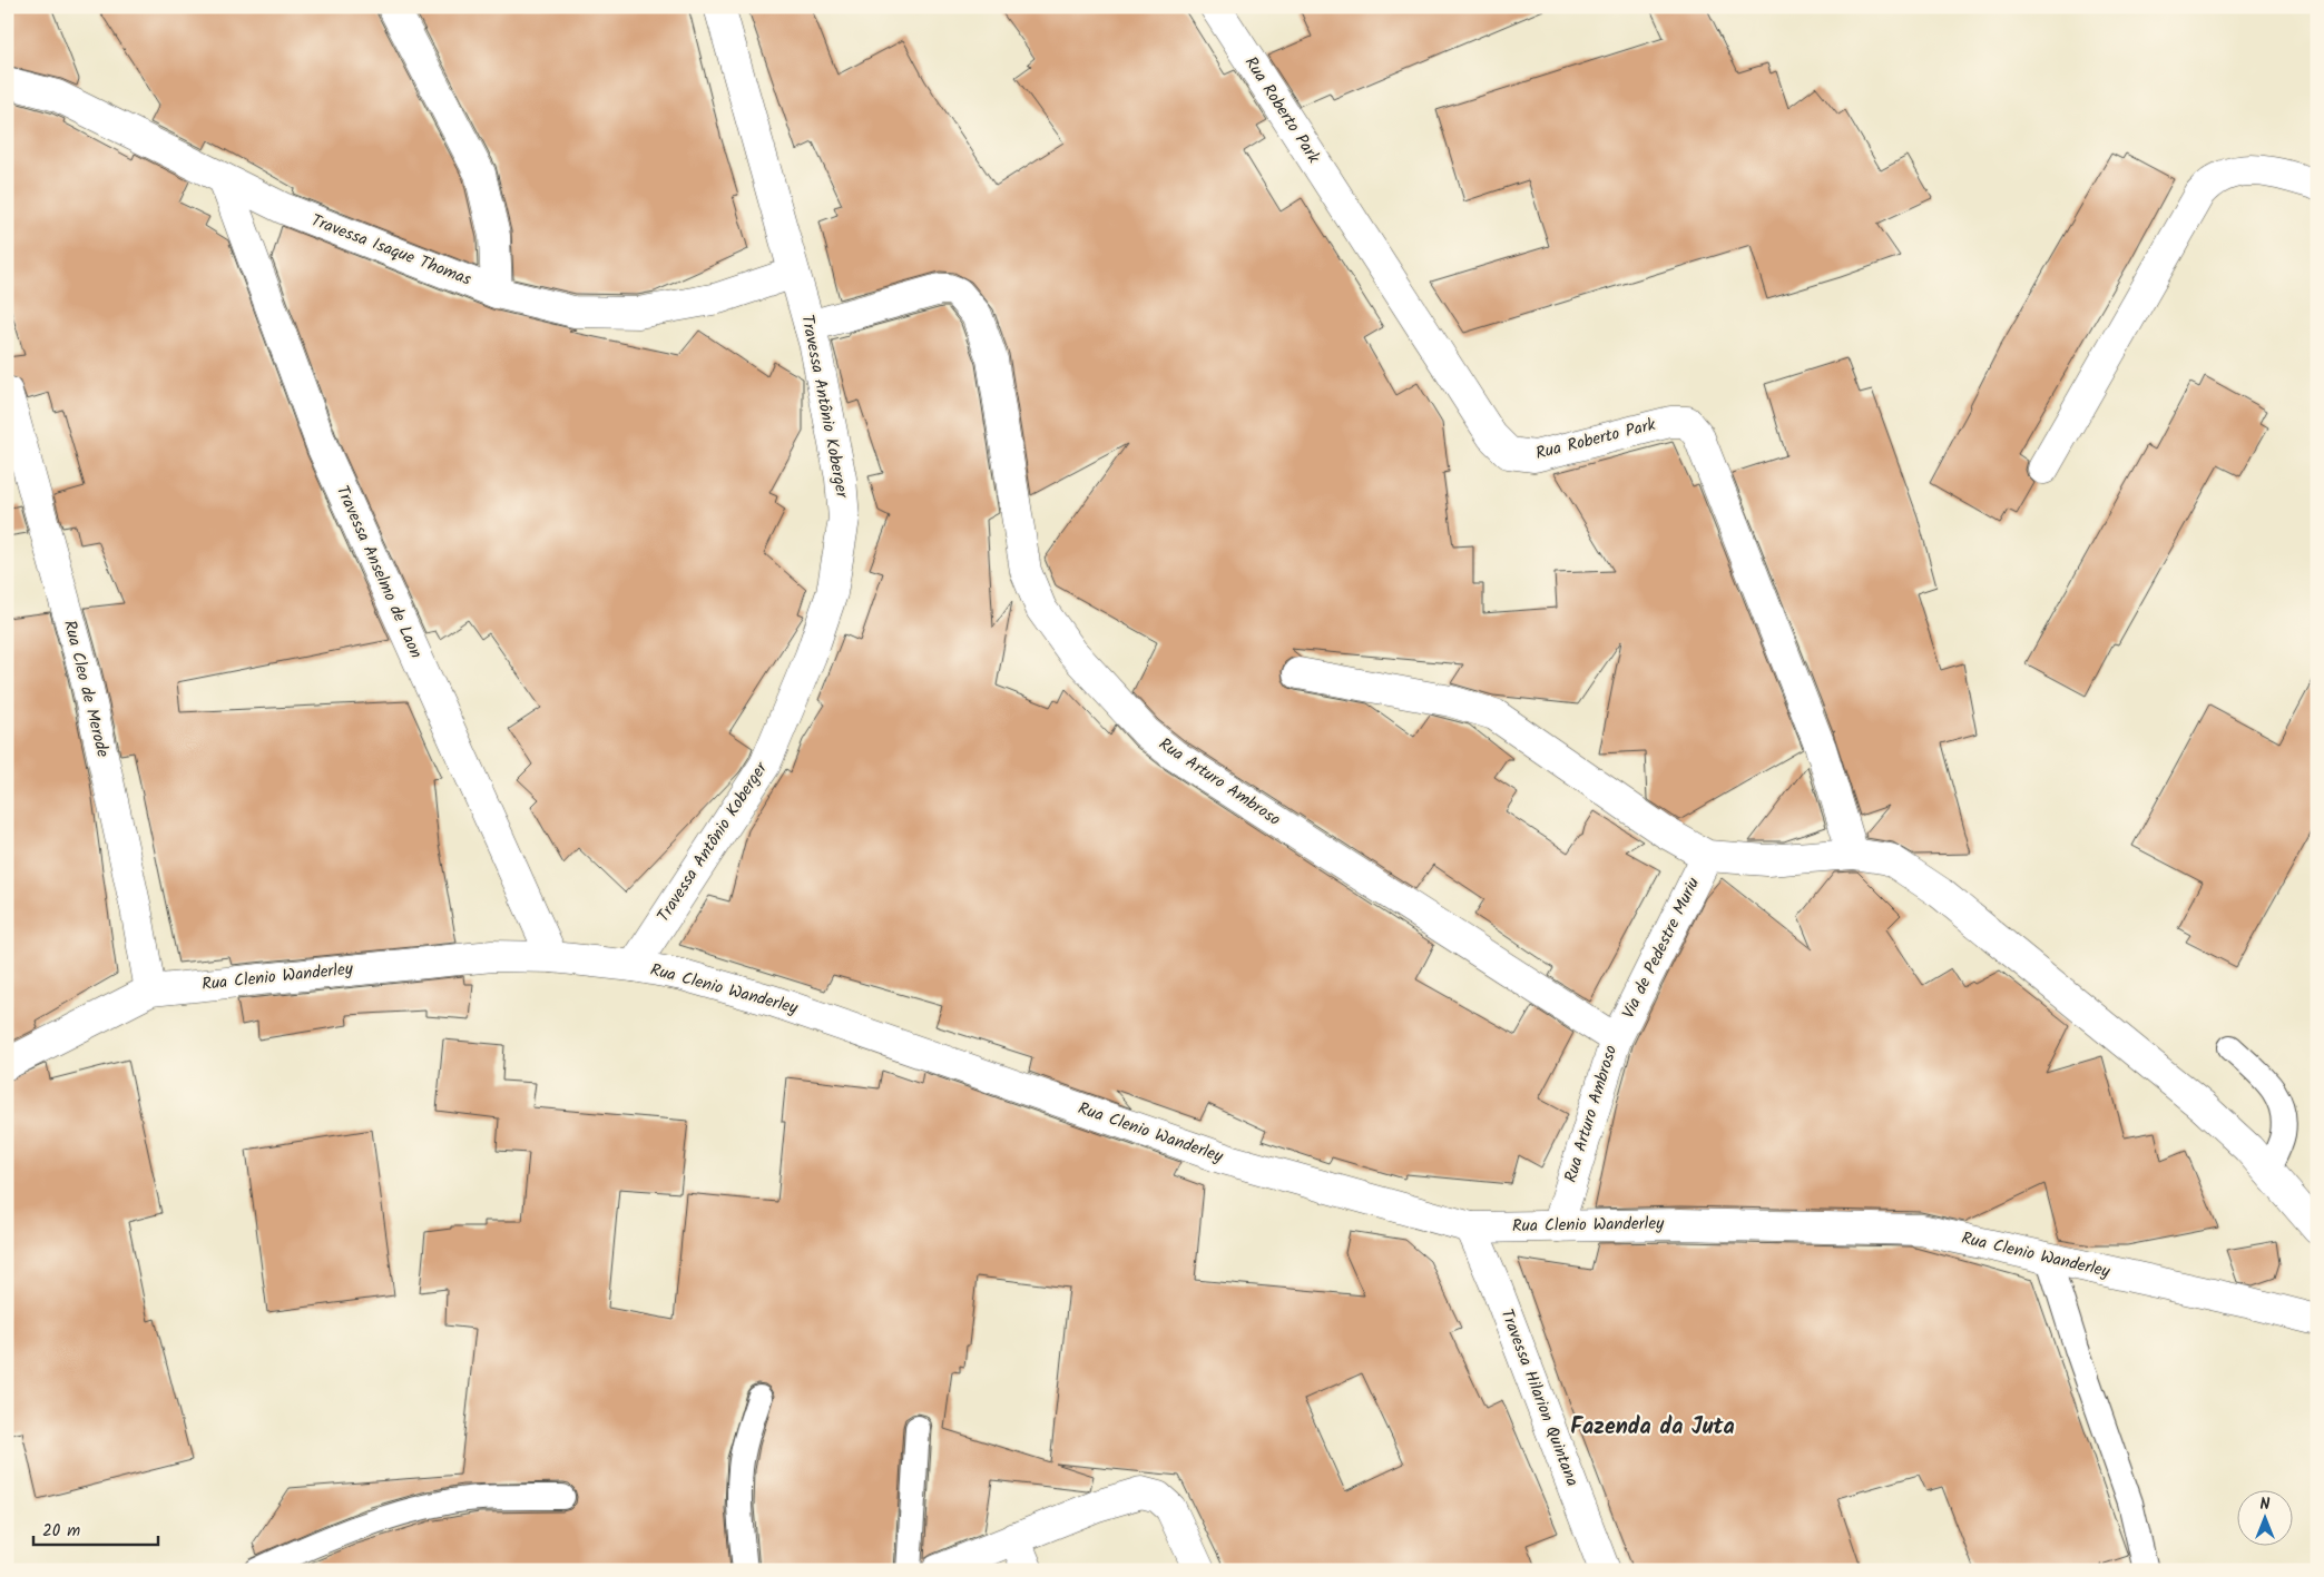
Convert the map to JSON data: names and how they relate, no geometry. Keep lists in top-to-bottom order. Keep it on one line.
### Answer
{"streets":{"street":["Rua Roberto Park","Travessa Isaque Thomas","Travessa Antônio Koberger","Travessa Anselmo de Laon","Rua Cleo de Merode","Rua Arturo Ambroso","Via de Pedestre Muriu","Rua Clenio Wanderley","Travessa Hilarion Quintana"]},"crossings":[["Travessa Isaque Thomas","Travessa Antônio Koberger"],["Travessa Isaque Thomas","Travessa Anselmo de Laon"],["Travessa Antônio Koberger","Rua Arturo Ambroso"],["Travessa Antônio Koberger","Rua Clenio Wanderley"],["Travessa Anselmo de Laon","Rua Clenio Wanderley"],["Rua Cleo de Merode","Rua Clenio Wanderley"],["Rua Arturo Ambroso","Via de Pedestre Muriu"],["Rua Arturo Ambroso","Rua Clenio Wanderley"],["Rua Clenio Wanderley","Travessa Hilarion Quintana"]],"districts":["Fazenda da Juta"],"scale_bar":"20 m","north":"top"}
